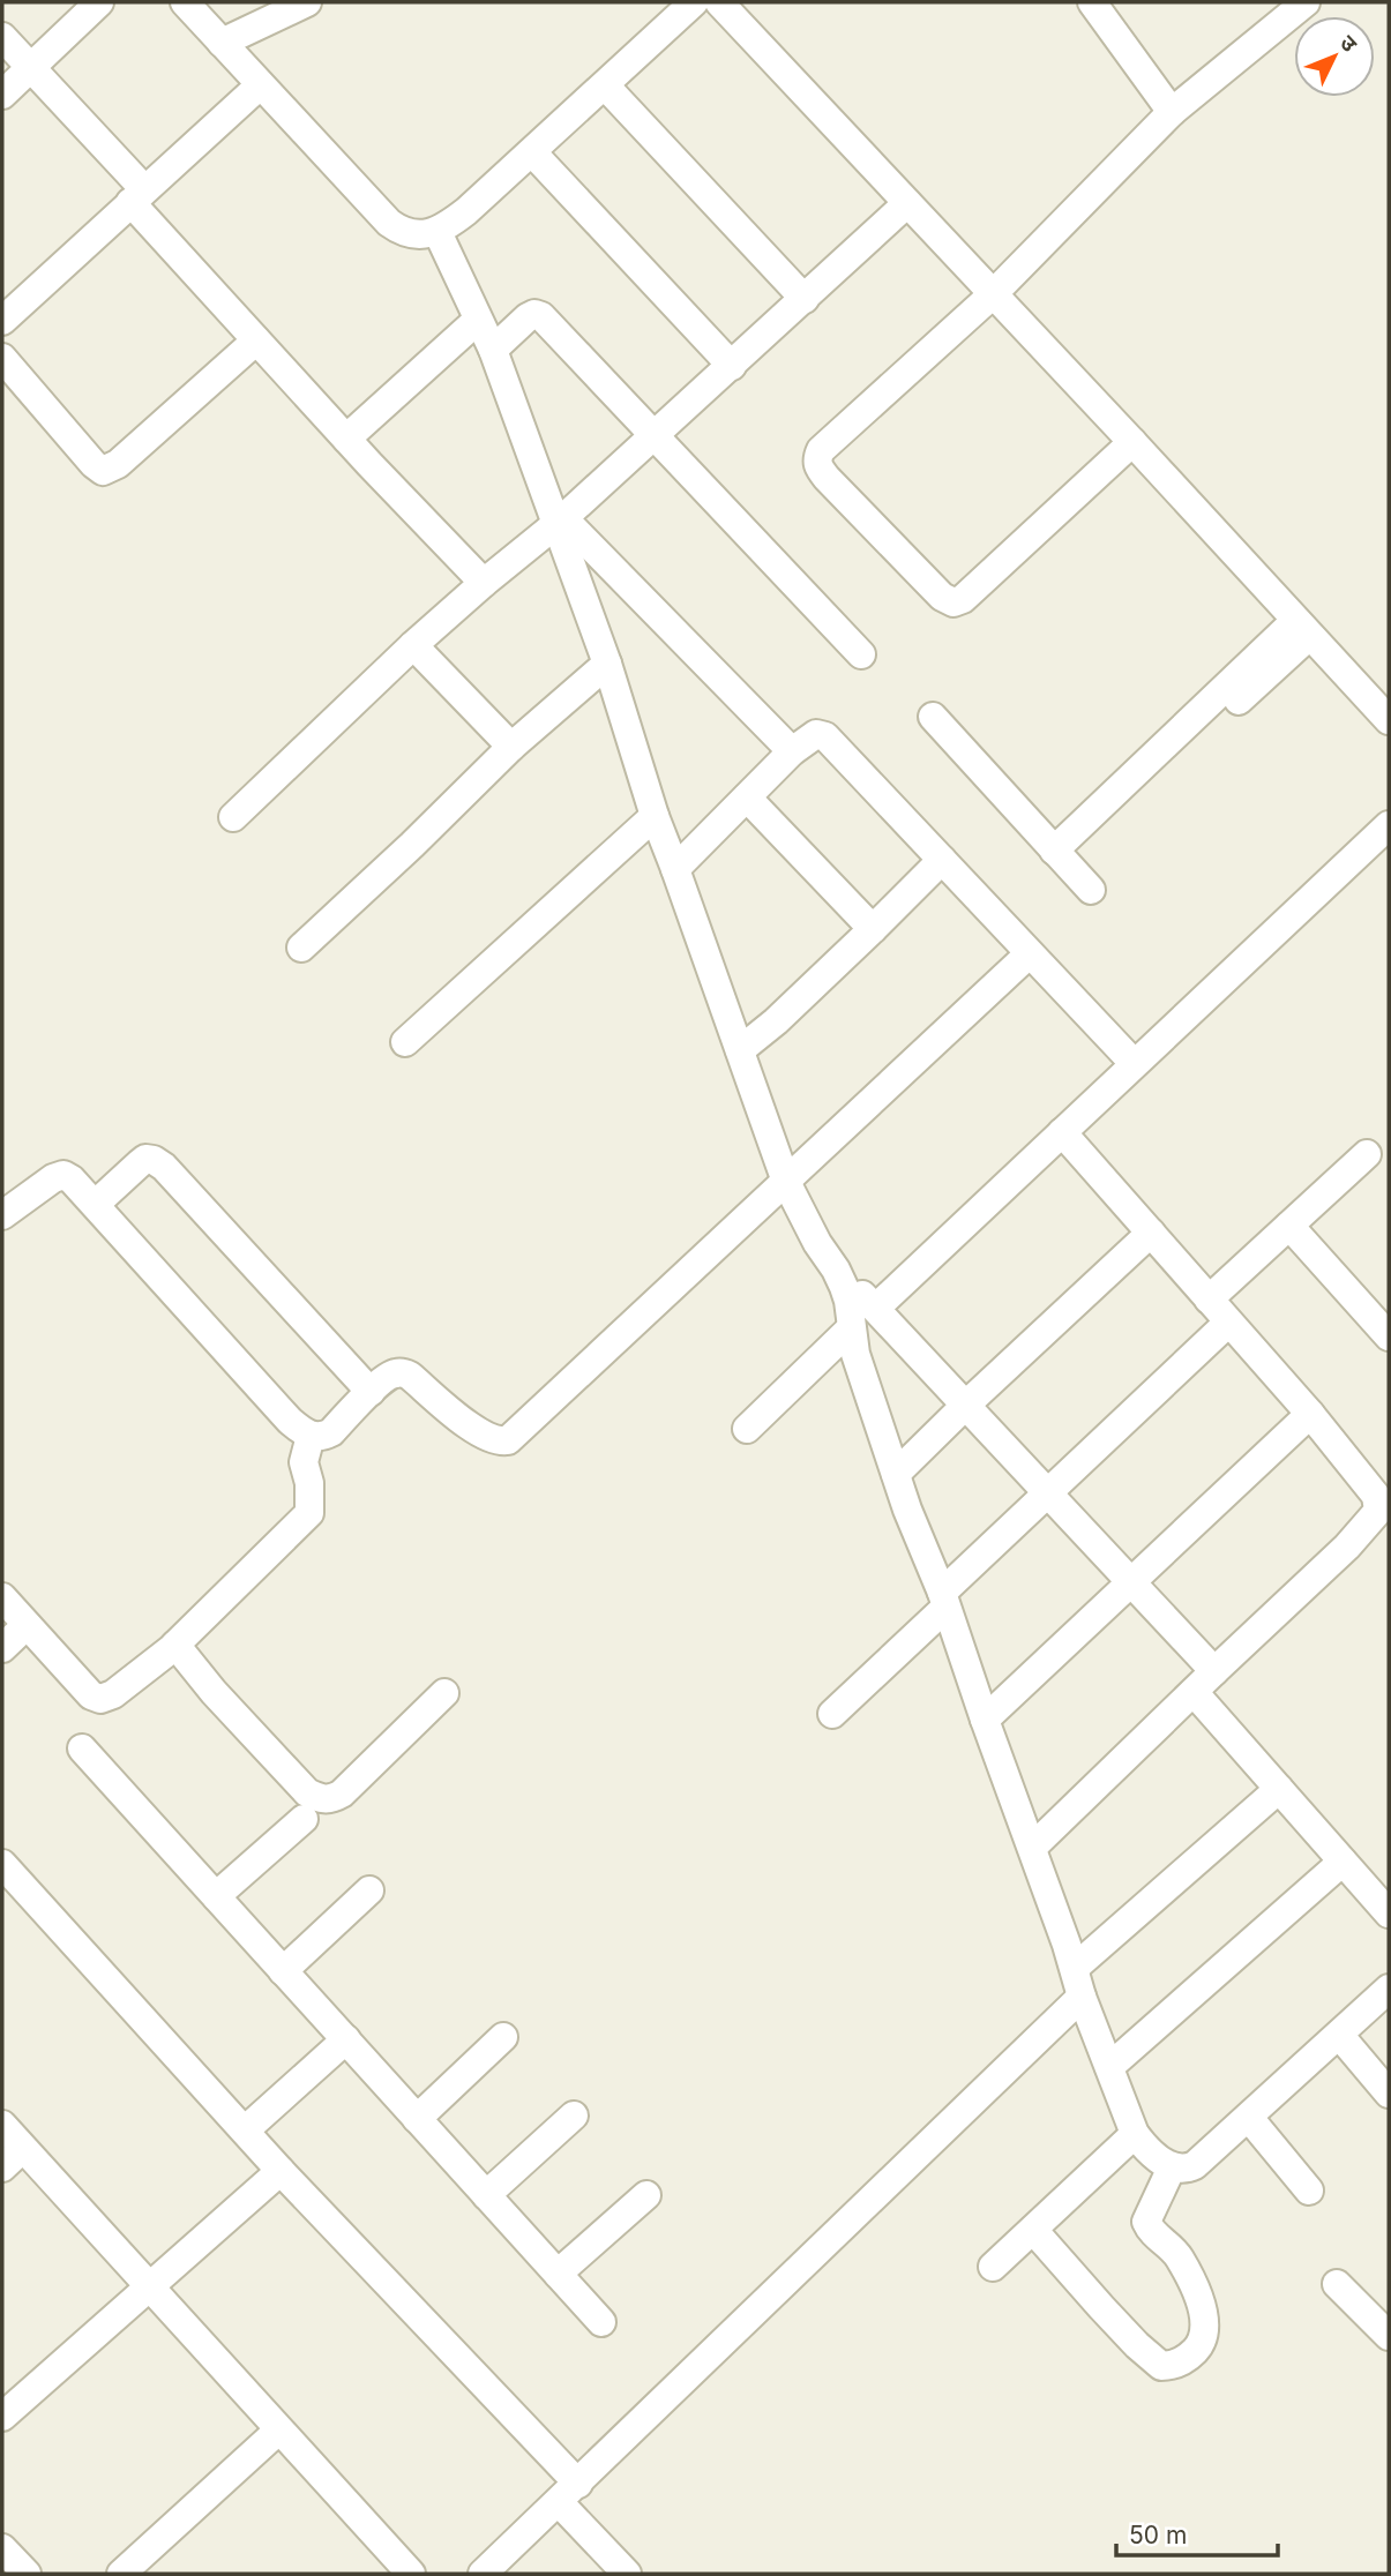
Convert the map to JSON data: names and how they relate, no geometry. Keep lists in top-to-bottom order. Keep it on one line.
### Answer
{"scale_bar":"50 m","north":"top right"}
